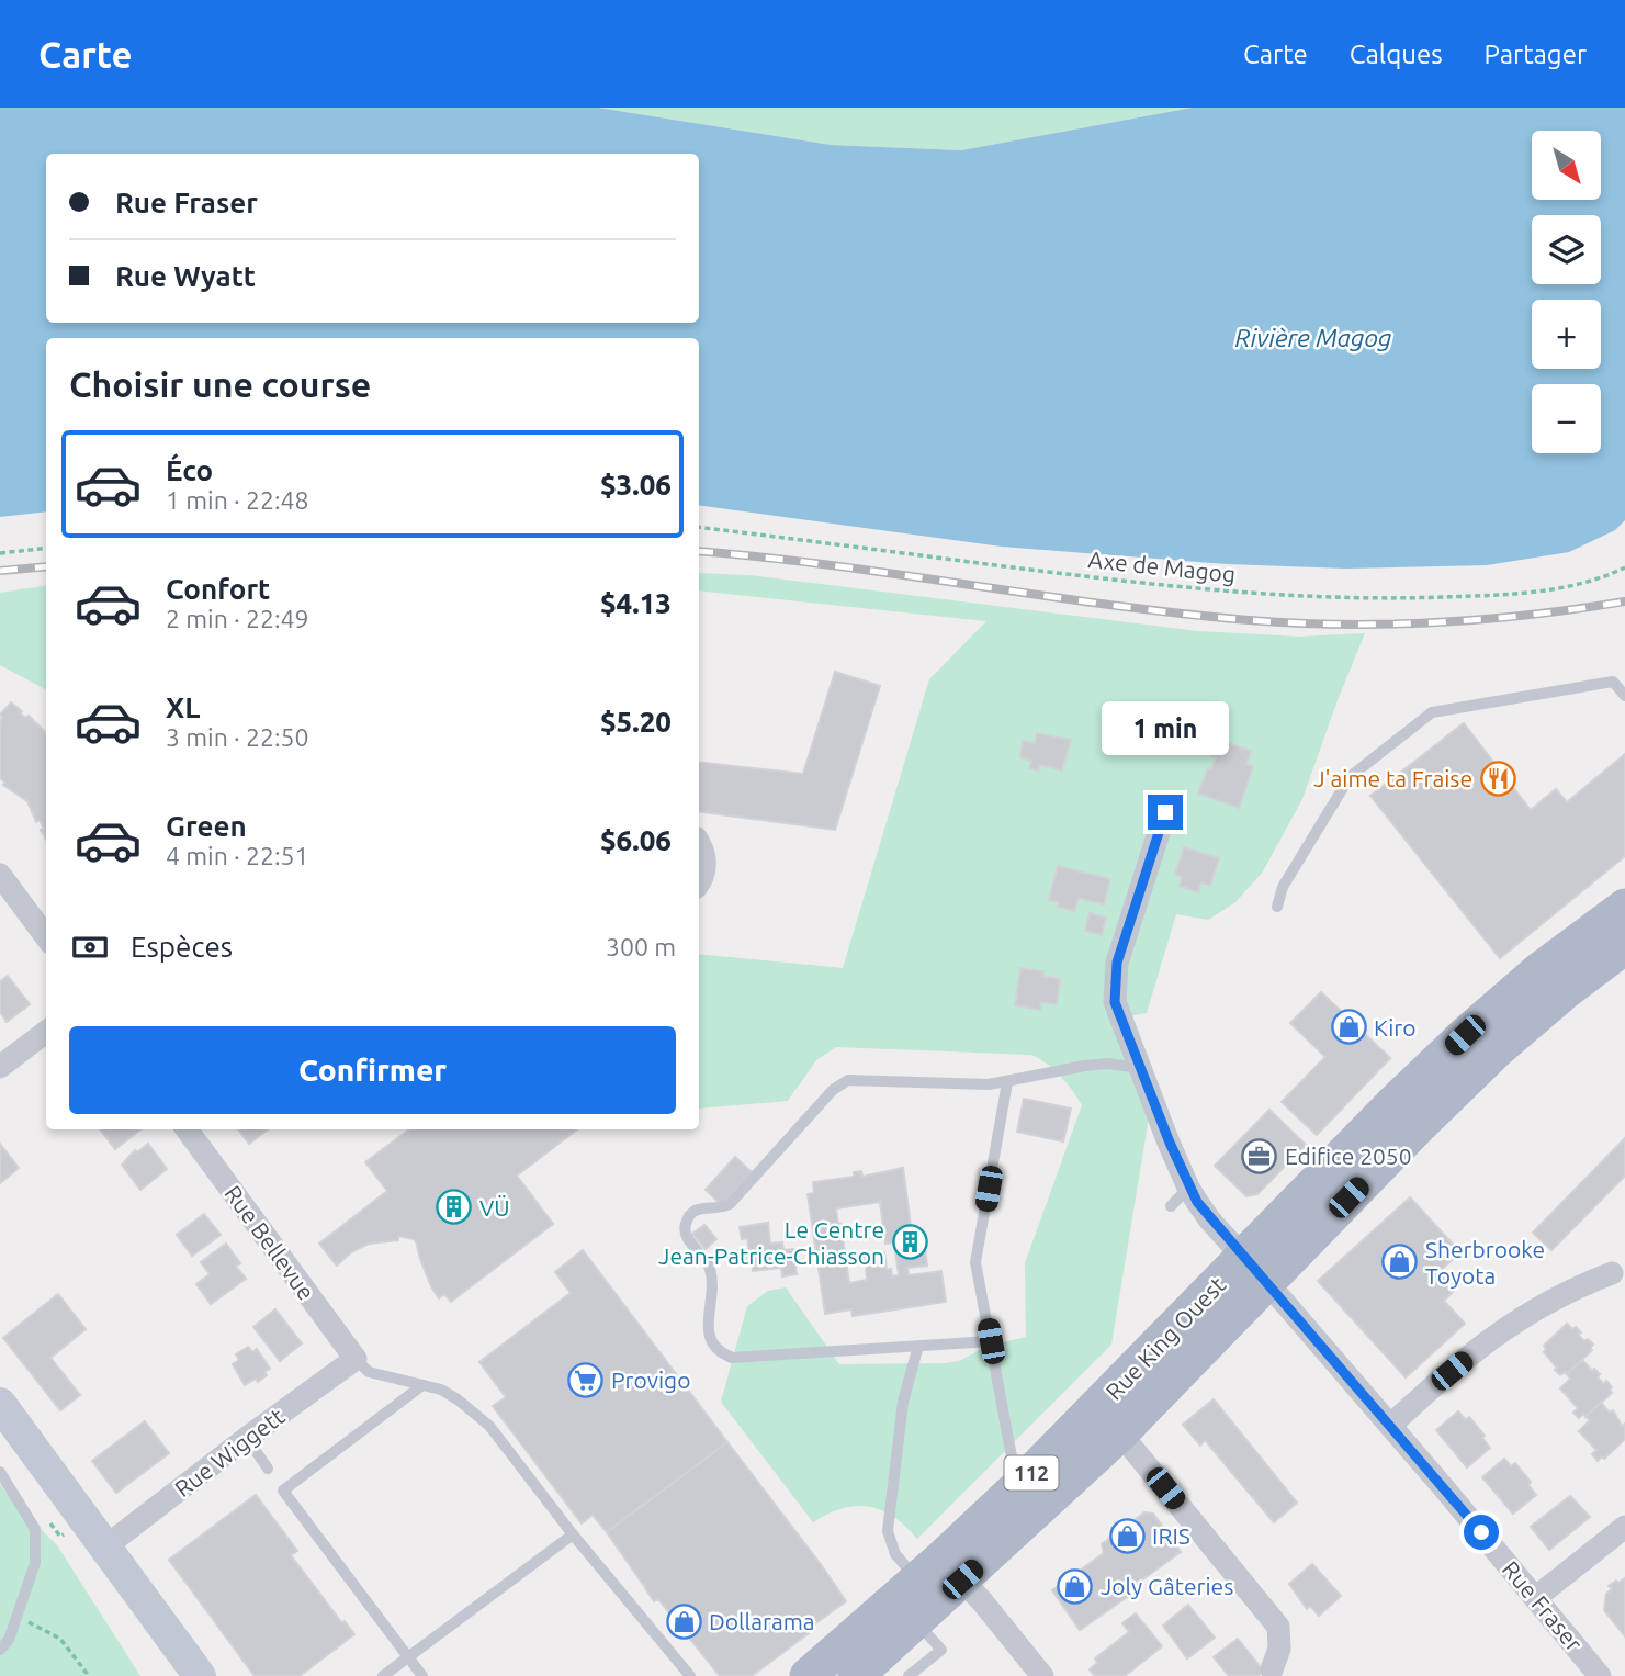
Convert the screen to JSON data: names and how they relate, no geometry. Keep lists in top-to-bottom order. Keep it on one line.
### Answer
{"streets":{"main road":["Rue King Ouest","112"],"street":["Rue Bellevue","Rue Wiggett","Rue Fraser"],"path":["Axe de Magog"]},"crossings":[["Rue Bellevue","Rue Wiggett"],["Rue King Ouest","Rue Fraser"]],"water":["Rivière Magog"],"places":{"restaurant":["J'aime ta Fraise"],"shop":["Kiro","Sherbrooke Toyota","IRIS","Joly Gâteries","Dollarama"],"office":["Edifice 2050"],"building":["VÜ","Le Centre Jean-Patrice-Chiasson"],"supermarket":["Provigo"]},"north":"bottom right","page":{"header":"Carte","nav":["Carte","Calques","Partager"],"map_buttons":["+","−"],"banner":["Rue Fraser","Rue Wyatt"],"heading":"Choisir une course","list":[{"name":"Éco","note":"1 min · 22:48","value":"$3.06"},{"name":"Confort","note":"2 min · 22:49","value":"$4.13"},{"name":"XL","note":"3 min · 22:50","value":"$5.20"},{"name":"Green","note":"4 min · 22:51","value":"$6.06"}],"bubble":"1 min","pay":["Espèces","300 m"],"buttons":"Confirmer"}}
